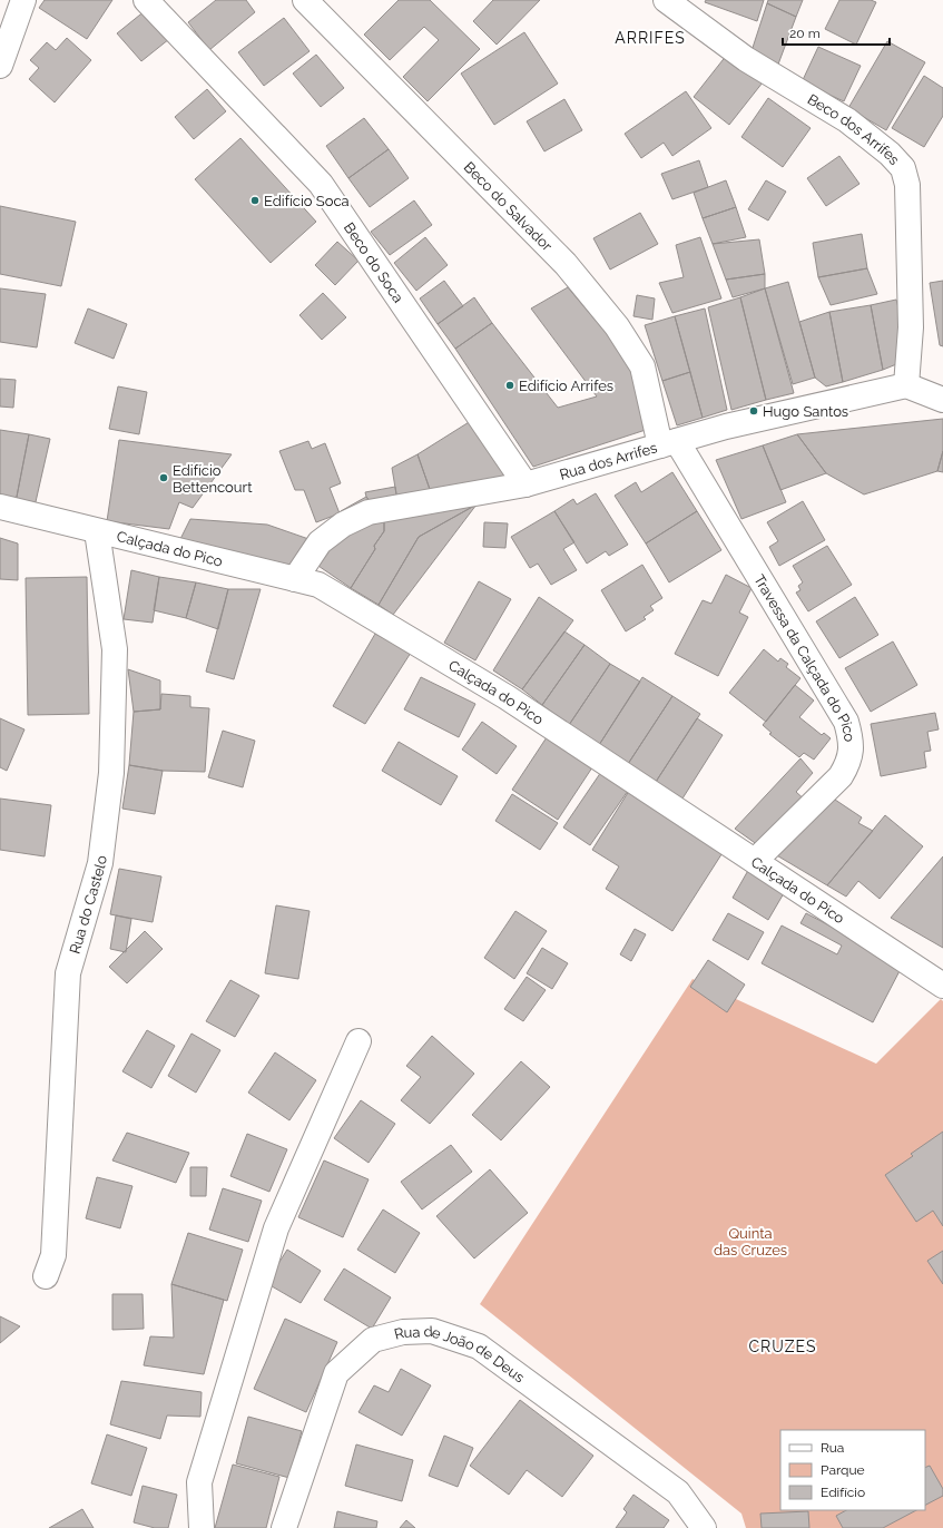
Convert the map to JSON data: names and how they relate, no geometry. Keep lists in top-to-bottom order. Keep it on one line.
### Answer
{"streets":{"street":["Beco dos Arrifes","Beco do Salvador","Beco do Soca","Rua dos Arrifes","Calçada do Pico","Travessa da Calçada do Pico","Rua do Castelo","Rua de João de Deus"]},"crossings":[["Beco dos Arrifes","Rua dos Arrifes"],["Beco do Salvador","Rua dos Arrifes"],["Beco do Salvador","Travessa da Calçada do Pico"],["Beco do Soca","Rua dos Arrifes"],["Rua dos Arrifes","Calçada do Pico"],["Rua dos Arrifes","Travessa da Calçada do Pico"],["Calçada do Pico","Travessa da Calçada do Pico"],["Calçada do Pico","Rua do Castelo"]],"districts":["ARRIFES","CRUZES"],"parks":["Quinta das Cruzes"],"places":["Edifício Soca","Edifício Arrifes","Hugo Santos","Edifício Bettencourt"],"legend":["Rua","Parque","Edifício"],"scale_bar":"20 m"}
